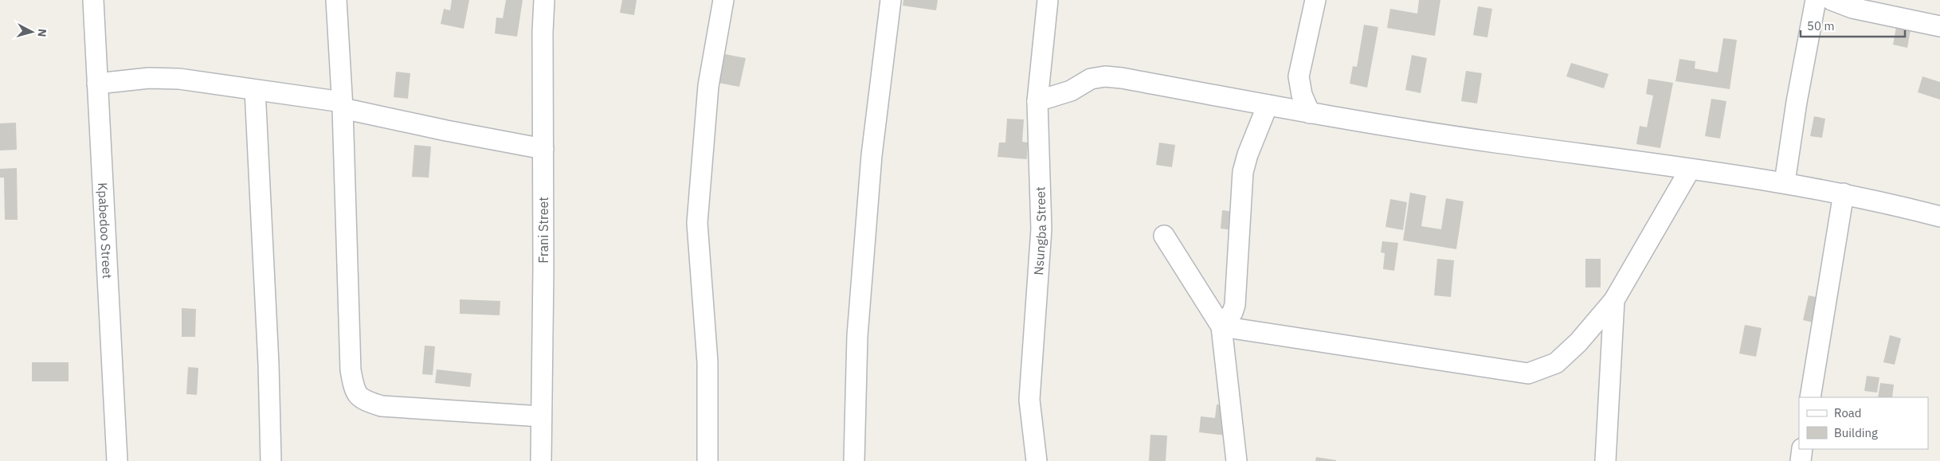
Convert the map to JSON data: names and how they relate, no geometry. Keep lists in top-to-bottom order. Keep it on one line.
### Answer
{"streets":{"street":["Frani Street","Kpabedoo Street","Nsungba Street"]},"legend":["Road","Building"],"scale_bar":"50 m","north":"right"}
